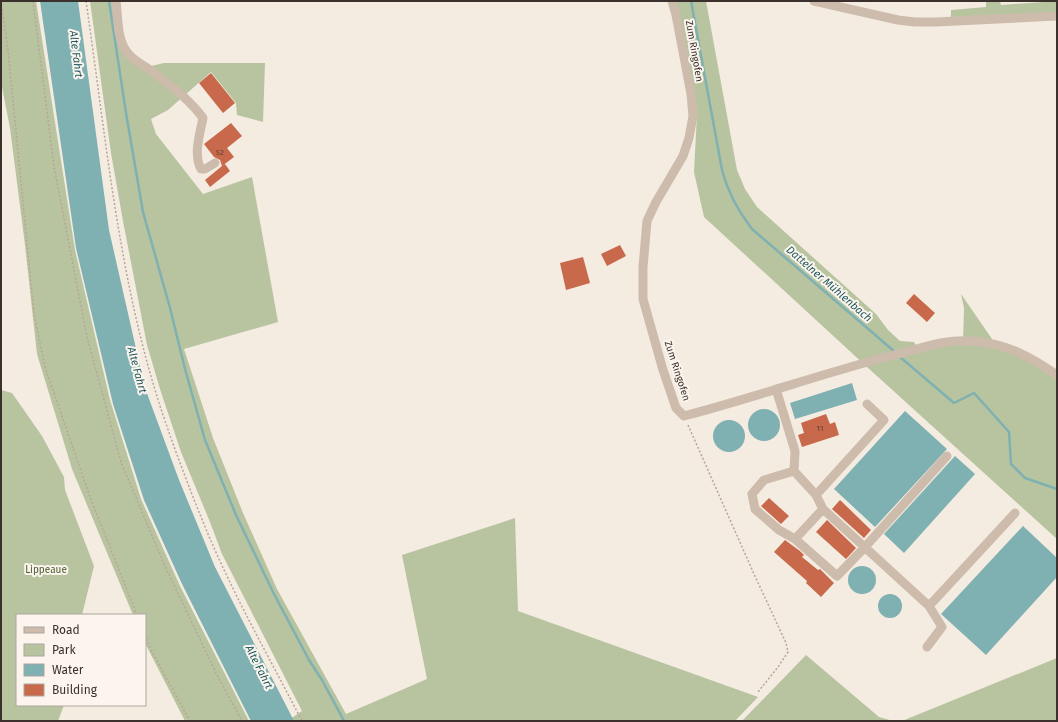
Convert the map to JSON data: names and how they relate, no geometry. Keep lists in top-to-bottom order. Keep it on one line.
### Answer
{"streets":{"street":["Zum Ringofen"]},"water":["Alte Fahrt","Dattelner Mühlenbach"],"parks":["Lippeaue"],"house_numbers":["52","11"],"legend":["Road","Park","Water","Building"]}
